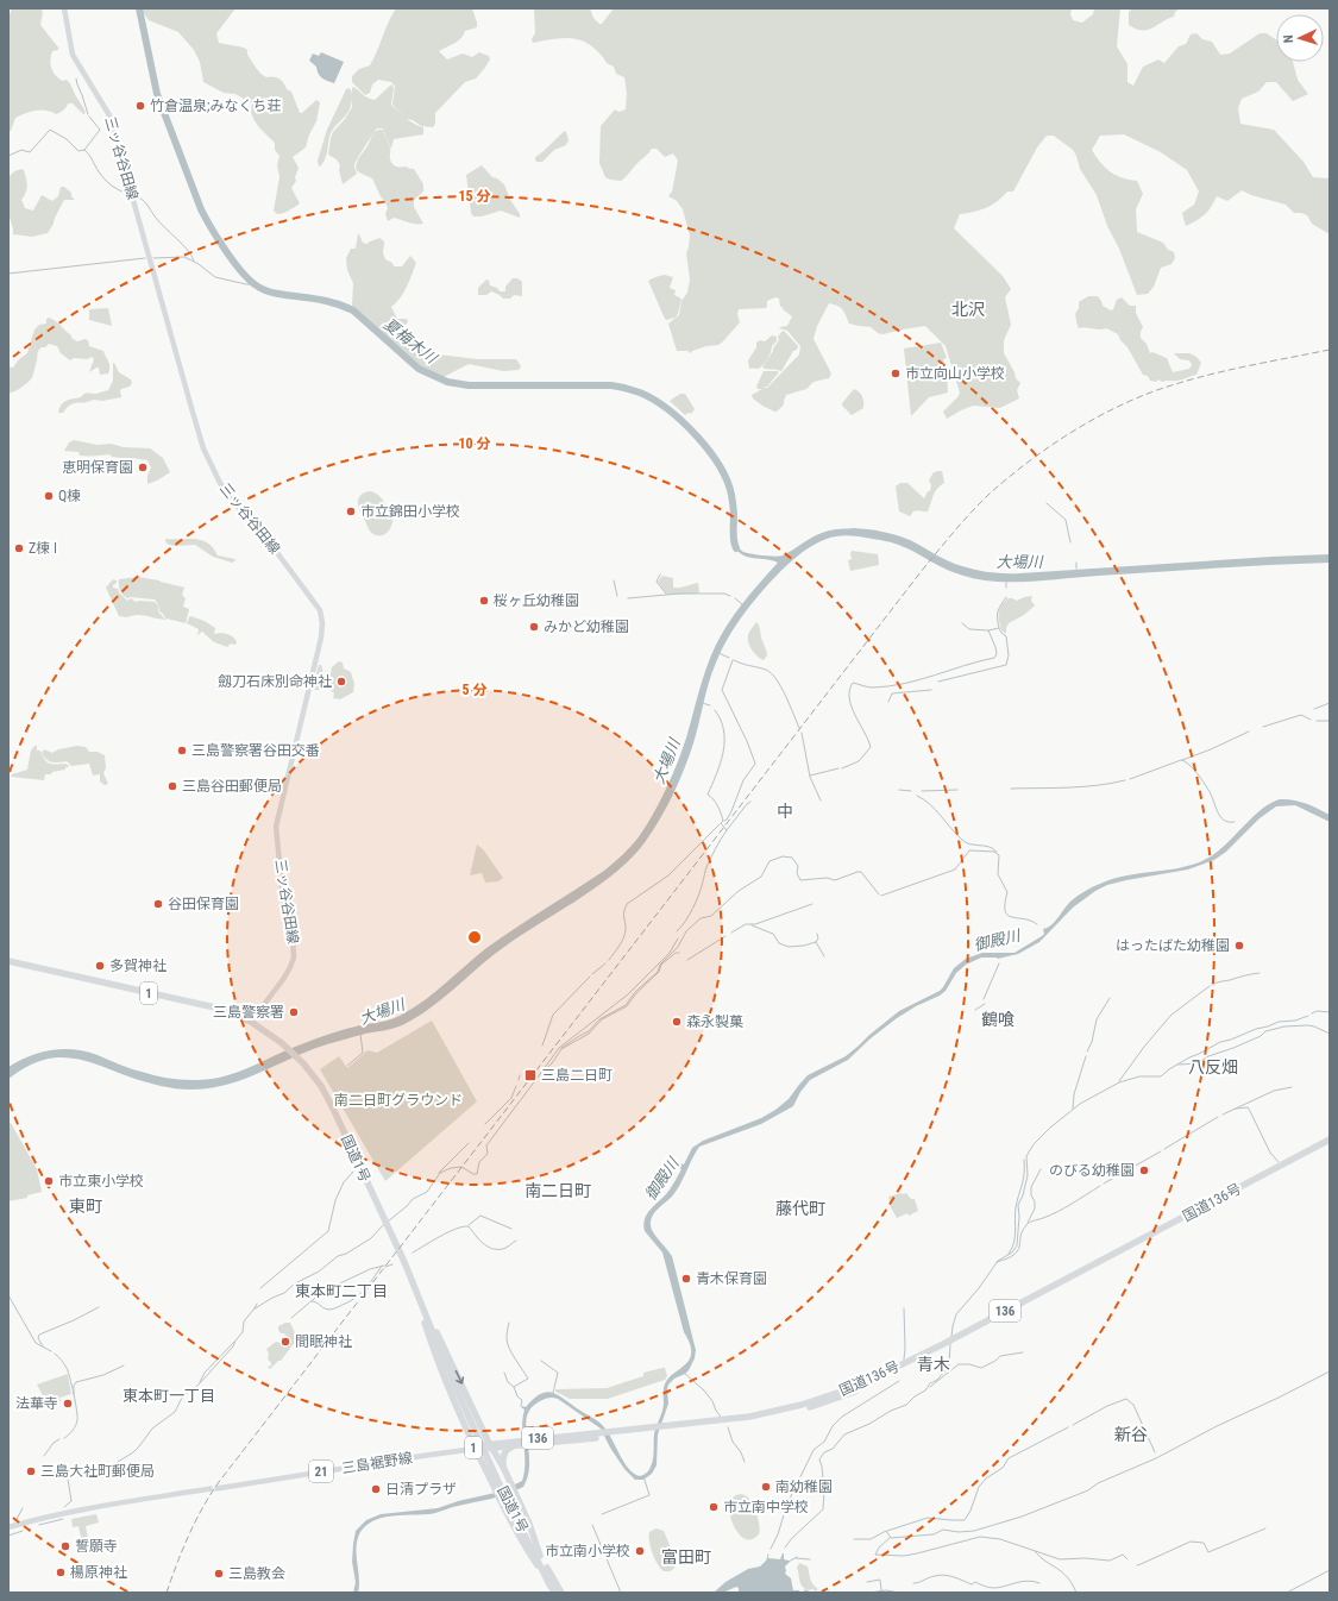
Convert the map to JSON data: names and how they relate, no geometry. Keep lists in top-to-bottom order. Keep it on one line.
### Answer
{"streets":{"highway":["1","国道1号","国道136号","136"],"main road":["三ッ谷谷田線","三島裾野線","21"]},"crossings":[["三ッ谷谷田線","国道1号"],["1","国道1号"],["1","国道136号"],["1","三島裾野線"],["国道136号","三島裾野線"]],"districts":["北沢","中","鶴喰","八反畑","南二日町","東町","藤代町","東本町二丁目","青木","東本町一丁目","新谷","富田町"],"water":["夏梅木川","大場川","御殿川"],"parks":["南二日町グラウンド"],"places":{"other":["竹倉温泉;みなくち荘","市立向山小学校","恵明保育園","Q棟","市立錦田小学校","Z棟 I","桜ヶ丘幼稚園","みかど幼稚園","劔刀石床別命神社","三島警察署谷田交番","三島谷田郵便局","谷田保育園","はったばた幼稚園","多賀神社","三島警察署","森永製菓","のびる幼稚園","市立東小学校","青木保育園","間眠神社","法華寺","三島大社町郵便局","南幼稚園","日清プラザ","市立南中学校","誓願寺","市立南小学校","楊原神社","三島教会"],"transit":["三島二日町"]},"north":"left","rings":["15 分","10 分","5 分"]}
